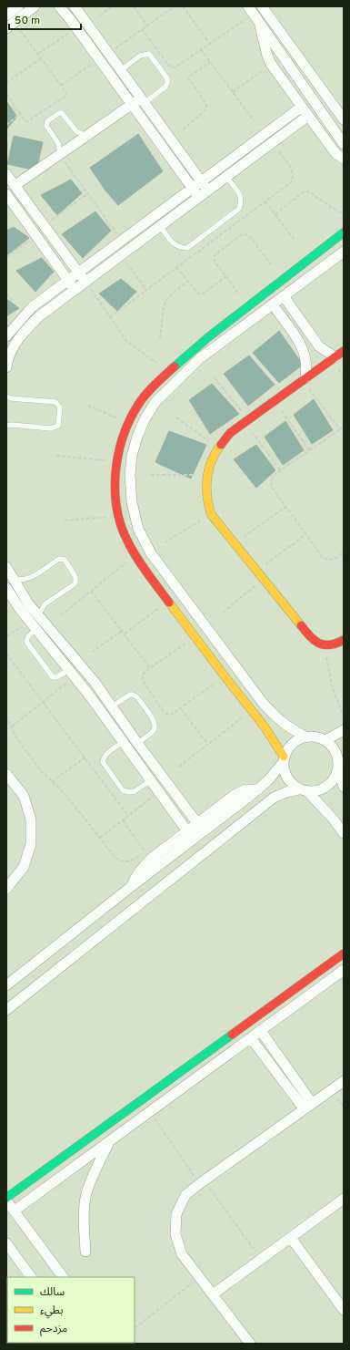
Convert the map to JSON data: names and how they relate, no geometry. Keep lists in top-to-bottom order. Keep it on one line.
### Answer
{"legend":["سالك","بطيء","مزدحم"],"scale_bar":"50 m"}
